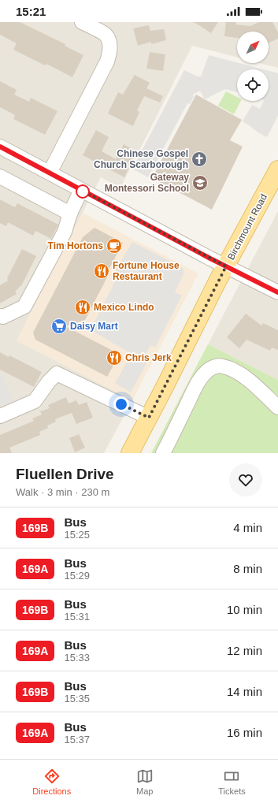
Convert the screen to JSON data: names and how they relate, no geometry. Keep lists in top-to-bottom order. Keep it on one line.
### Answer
{"streets":{"main road":["Birchmount Road"]},"places":{"church":["Chinese Gospel Church Scarborough"],"school or university":["Gateway Montessori School"],"cafe":["Tim Hortons"],"restaurant":["Fortune House Restaurant","Mexico Lindo","Chris Jerk"],"supermarket":["Daisy Mart"]},"lines":["bus line 169B"],"north":"top right","page":{"status":"15:21","heading":["Fluellen Drive","Walk · 3 min · 230 m"],"list":[{"mark":"169B","name":"Bus","note":"15:25","value":"4 min"},{"mark":"169A","name":"Bus","note":"15:29","value":"8 min"},{"mark":"169B","name":"Bus","note":"15:31","value":"10 min"},{"mark":"169A","name":"Bus","note":"15:33","value":"12 min"},{"mark":"169B","name":"Bus","note":"15:35","value":"14 min"},{"mark":"169A","name":"Bus","note":"15:37","value":"16 min"}],"tabs":["Directions","Map","Tickets"]}}
